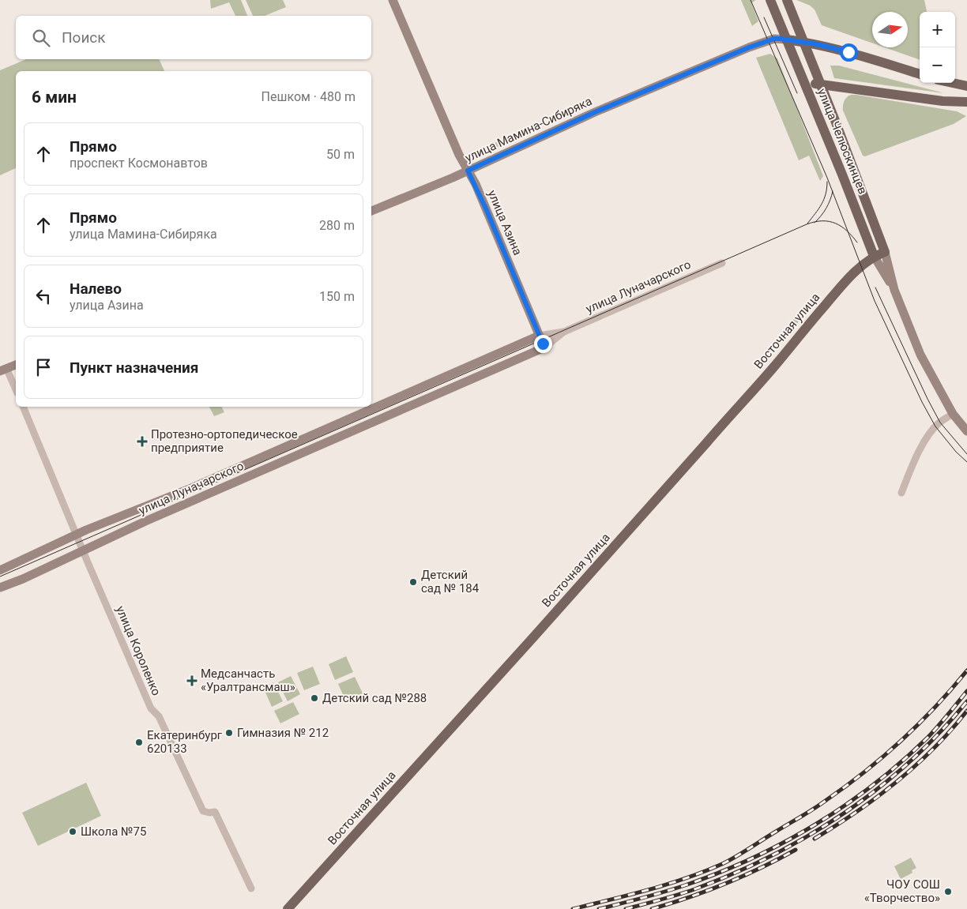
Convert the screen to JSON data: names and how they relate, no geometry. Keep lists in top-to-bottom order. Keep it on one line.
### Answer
{"streets":{"main road":["улица Челюскинцев","Восточная улица"],"street":["улица Мамина-Сибиряка","улица Азина","улица Луначарского","улица Короленко"]},"crossings":[["улица Мамина-Сибиряка","улица Челюскинцев"],["улица Мамина-Сибиряка","улица Азина"],["улица Челюскинцев","Восточная улица"],["улица Азина","улица Луначарского"],["улица Луначарского","улица Короленко"]],"places":{"health":["Протезно-ортопедическое предприятие","Медсанчасть «Уралтрансмаш»"],"other":["Детский сад № 184","Детский сад №288","Гимназия № 212","Екатеринбург 620133","Школа №75","ЧОУ СОШ «Творчество»"]},"north":"right","page":{"map_buttons":["+","−"],"search":"Поиск","heading":["6 мин","Пешком · 480 m"],"list":[["Прямо","проспект Космонавтов","50 m"],["Прямо","улица Мамина-Сибиряка","280 m"],["Налево","улица Азина","150 m"],"Пункт назначения"]}}
